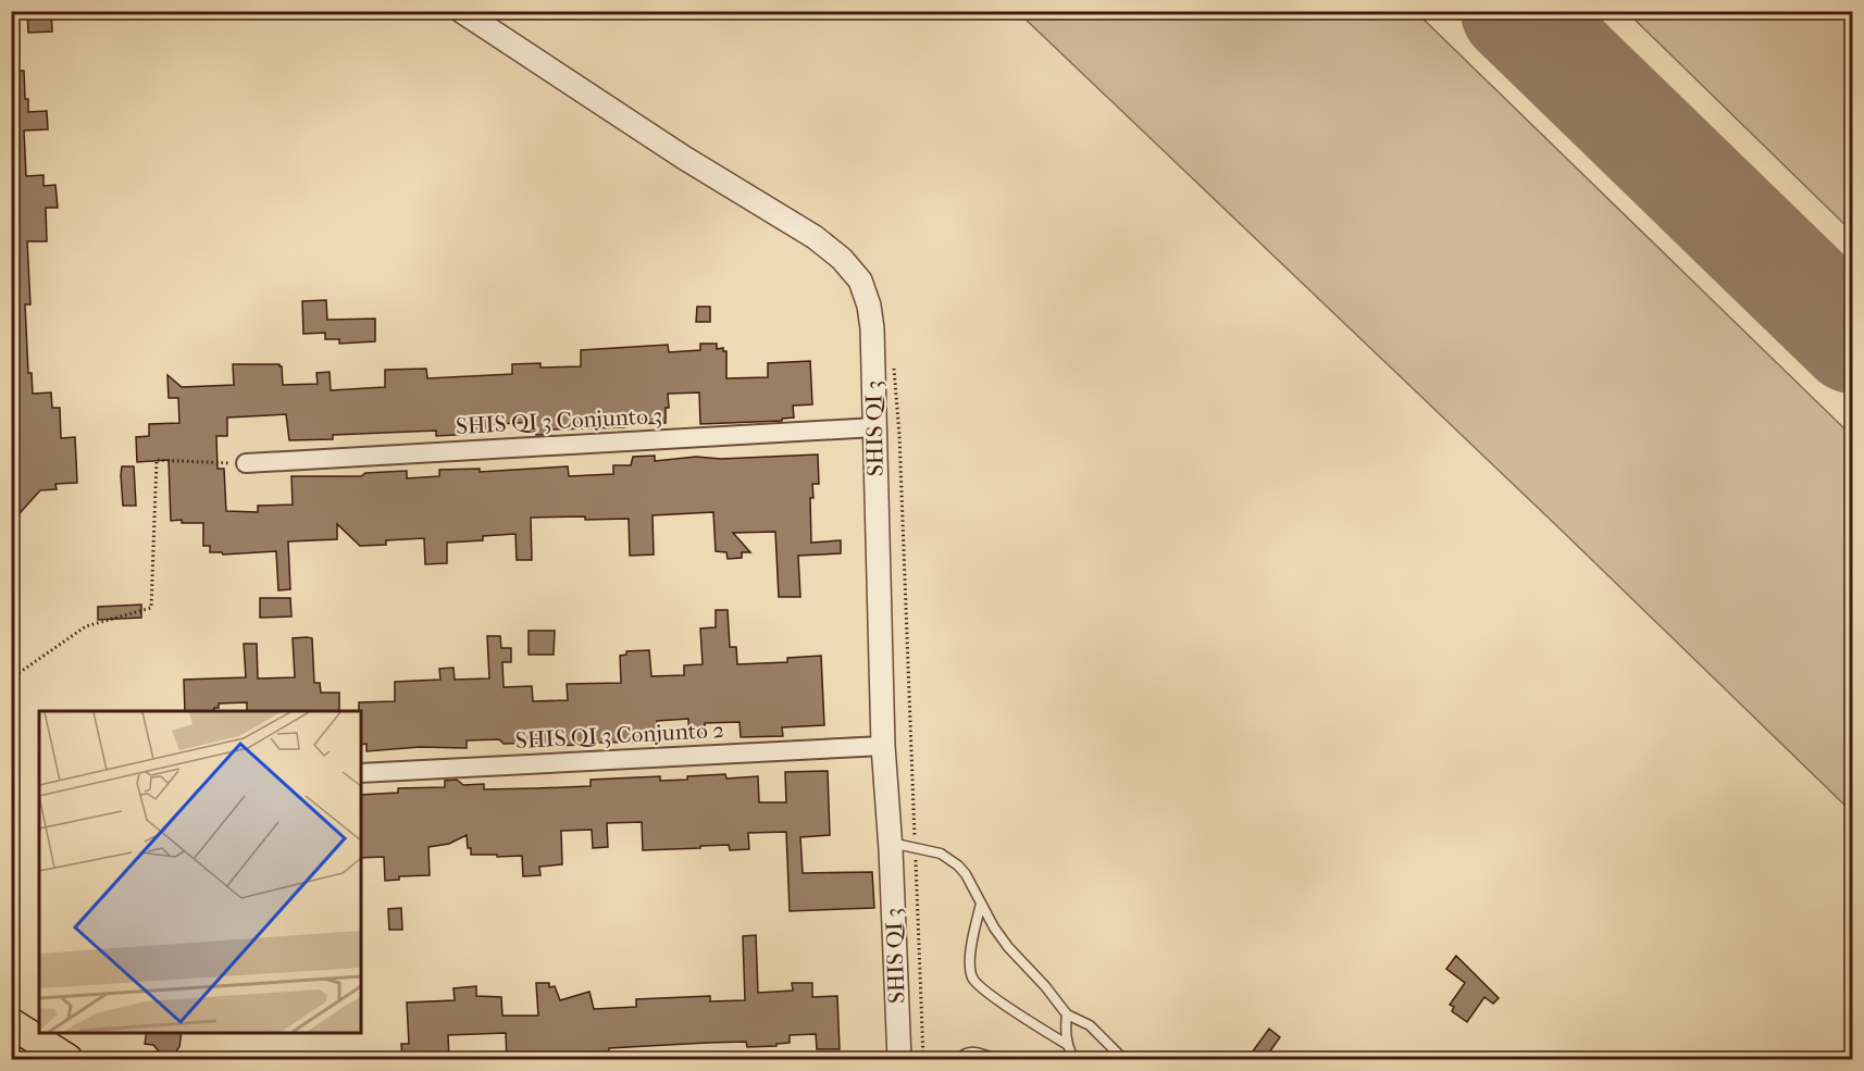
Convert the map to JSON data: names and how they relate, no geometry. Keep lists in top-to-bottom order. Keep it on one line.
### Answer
{"streets":{"street":["SHIS QI 3 Conjunto 3","SHIS QI 3","SHIS QI 3 Conjunto 2"]},"crossings":[["SHIS QI 3 Conjunto 3","SHIS QI 3"],["SHIS QI 3","SHIS QI 3 Conjunto 2"]]}
